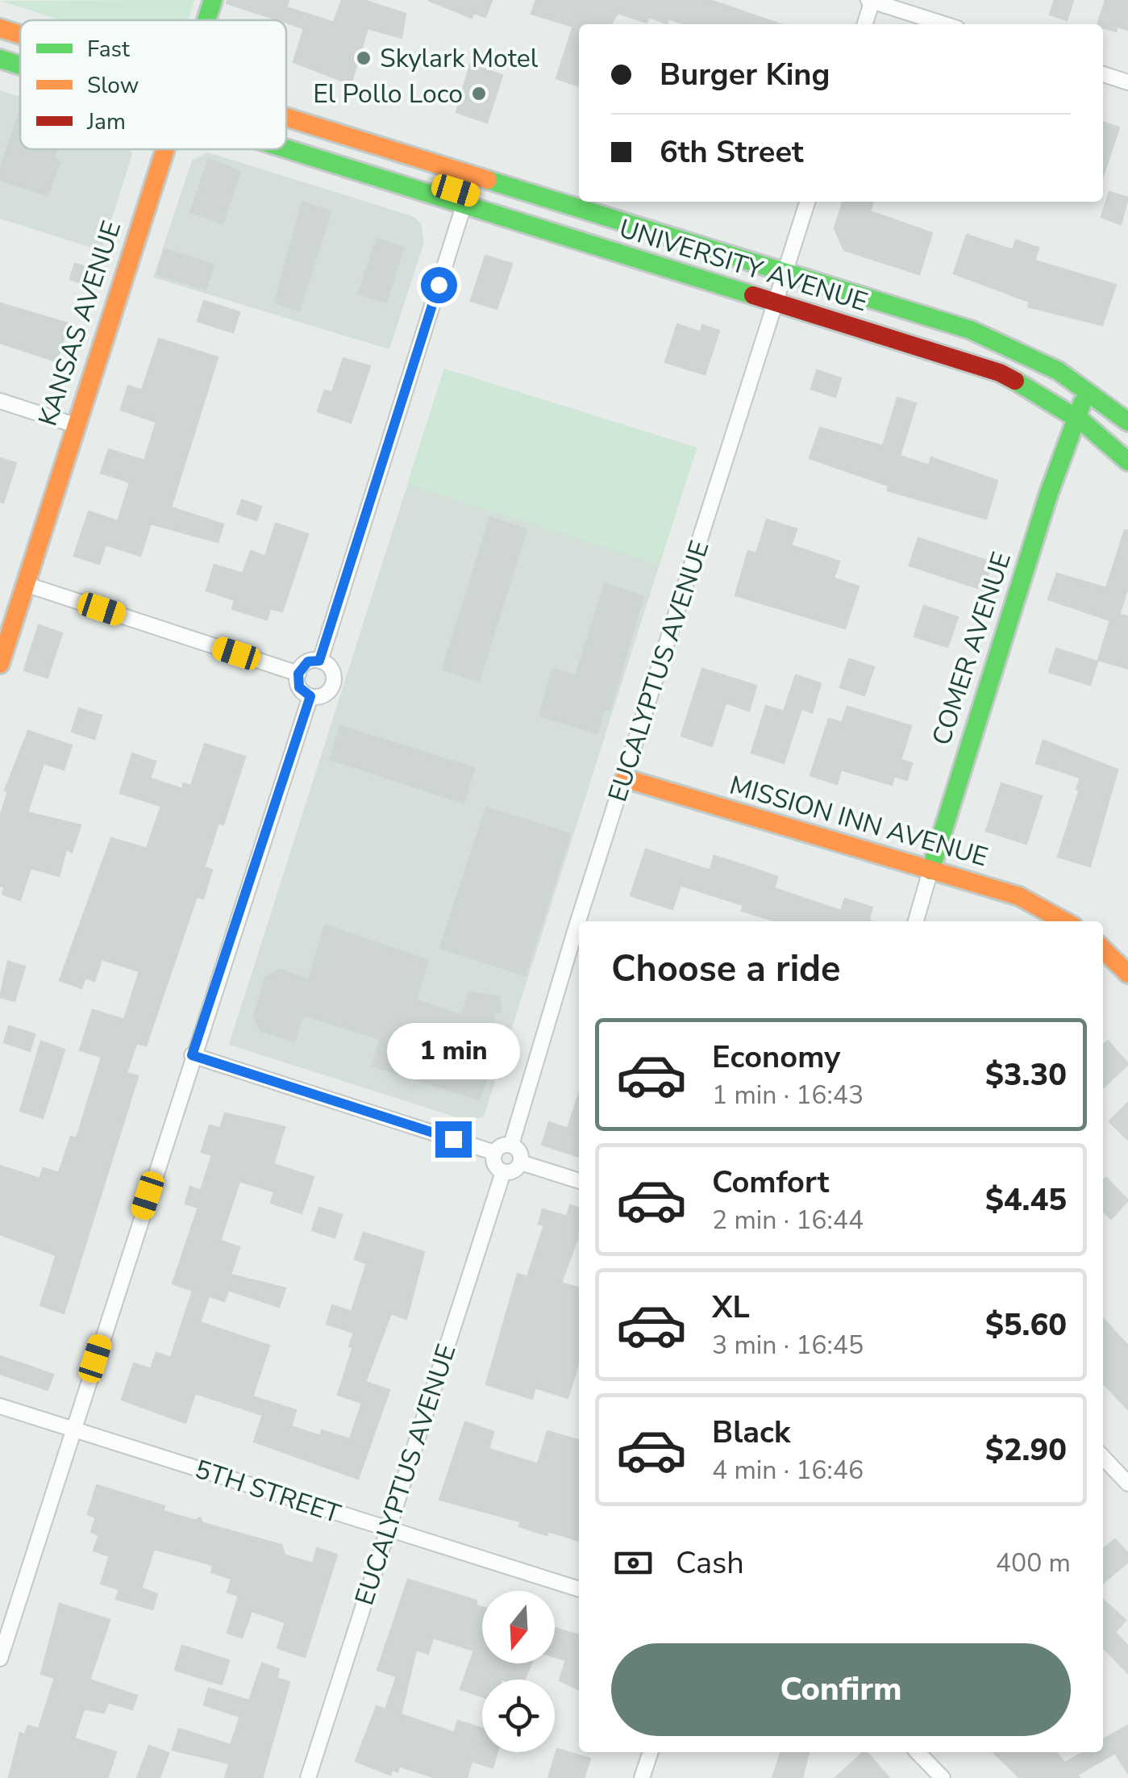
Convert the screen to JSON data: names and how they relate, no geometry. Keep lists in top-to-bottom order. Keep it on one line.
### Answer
{"streets":{"main road":["UNIVERSITY AVENUE","KANSAS AVENUE","COMER AVENUE","MISSION INN AVENUE"],"street":["EUCALYPTUS AVENUE","5TH STREET"]},"crossings":[["UNIVERSITY AVENUE","COMER AVENUE"],["UNIVERSITY AVENUE","EUCALYPTUS AVENUE"],["COMER AVENUE","MISSION INN AVENUE"],["EUCALYPTUS AVENUE","MISSION INN AVENUE"],["EUCALYPTUS AVENUE","5TH STREET"]],"places":["Skylark Motel","El Pollo Loco"],"legend":["Fast","Slow","Jam"],"north":"bottom","page":{"banner":["Burger King","6th Street"],"heading":"Choose a ride","list":[{"name":"Economy","note":"1 min · 16:43","value":"$3.30"},{"name":"Comfort","note":"2 min · 16:44","value":"$4.45"},{"name":"XL","note":"3 min · 16:45","value":"$5.60"},{"name":"Black","note":"4 min · 16:46","value":"$2.90"}],"bubble":"1 min","pay":["Cash","400 m"],"buttons":"Confirm"}}
